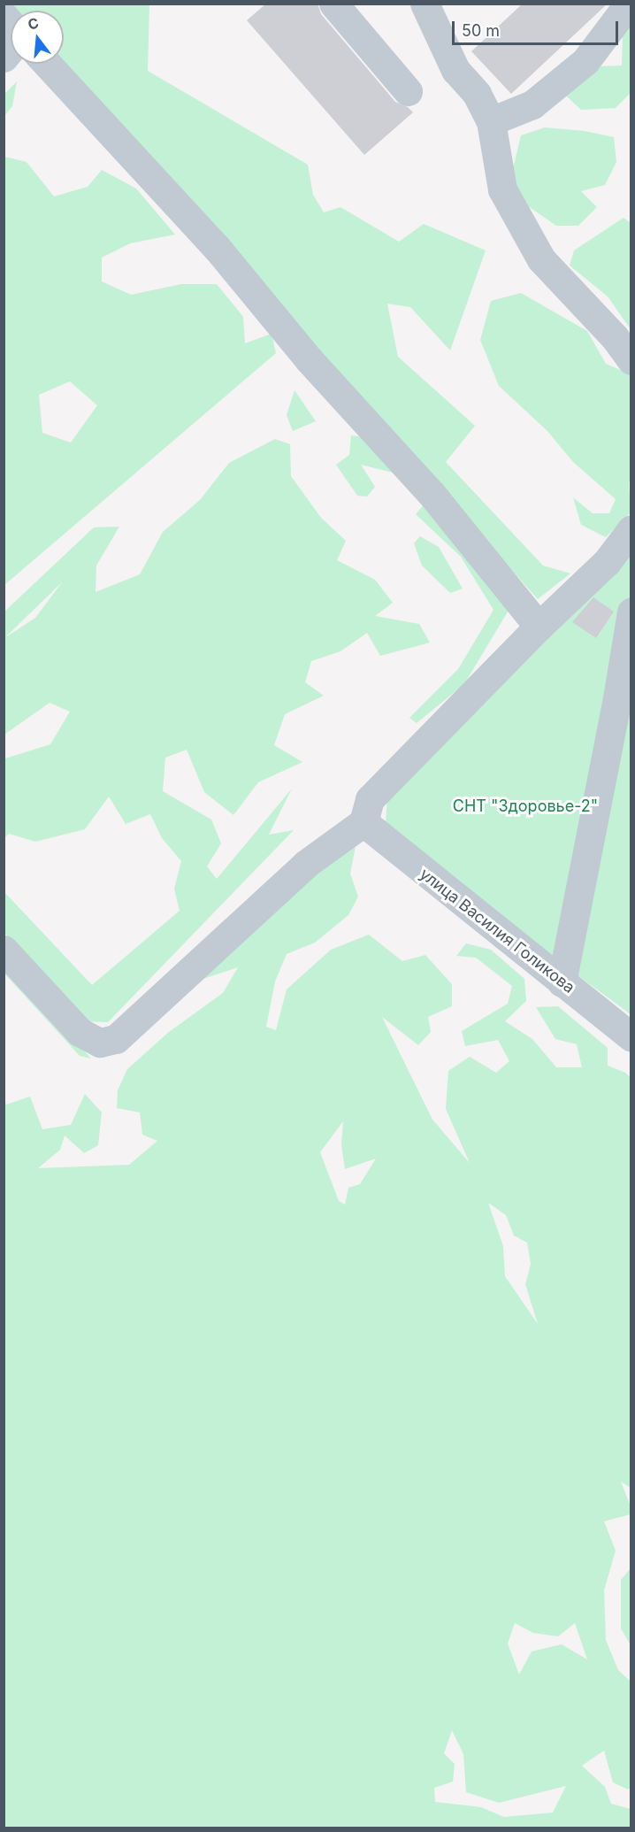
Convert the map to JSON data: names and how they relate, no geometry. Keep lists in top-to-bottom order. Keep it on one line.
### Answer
{"streets":{"street":["улица Василия Голикова"]},"parks":["СНТ \"Здоровье-2\""],"scale_bar":"50 m","north":"top"}
